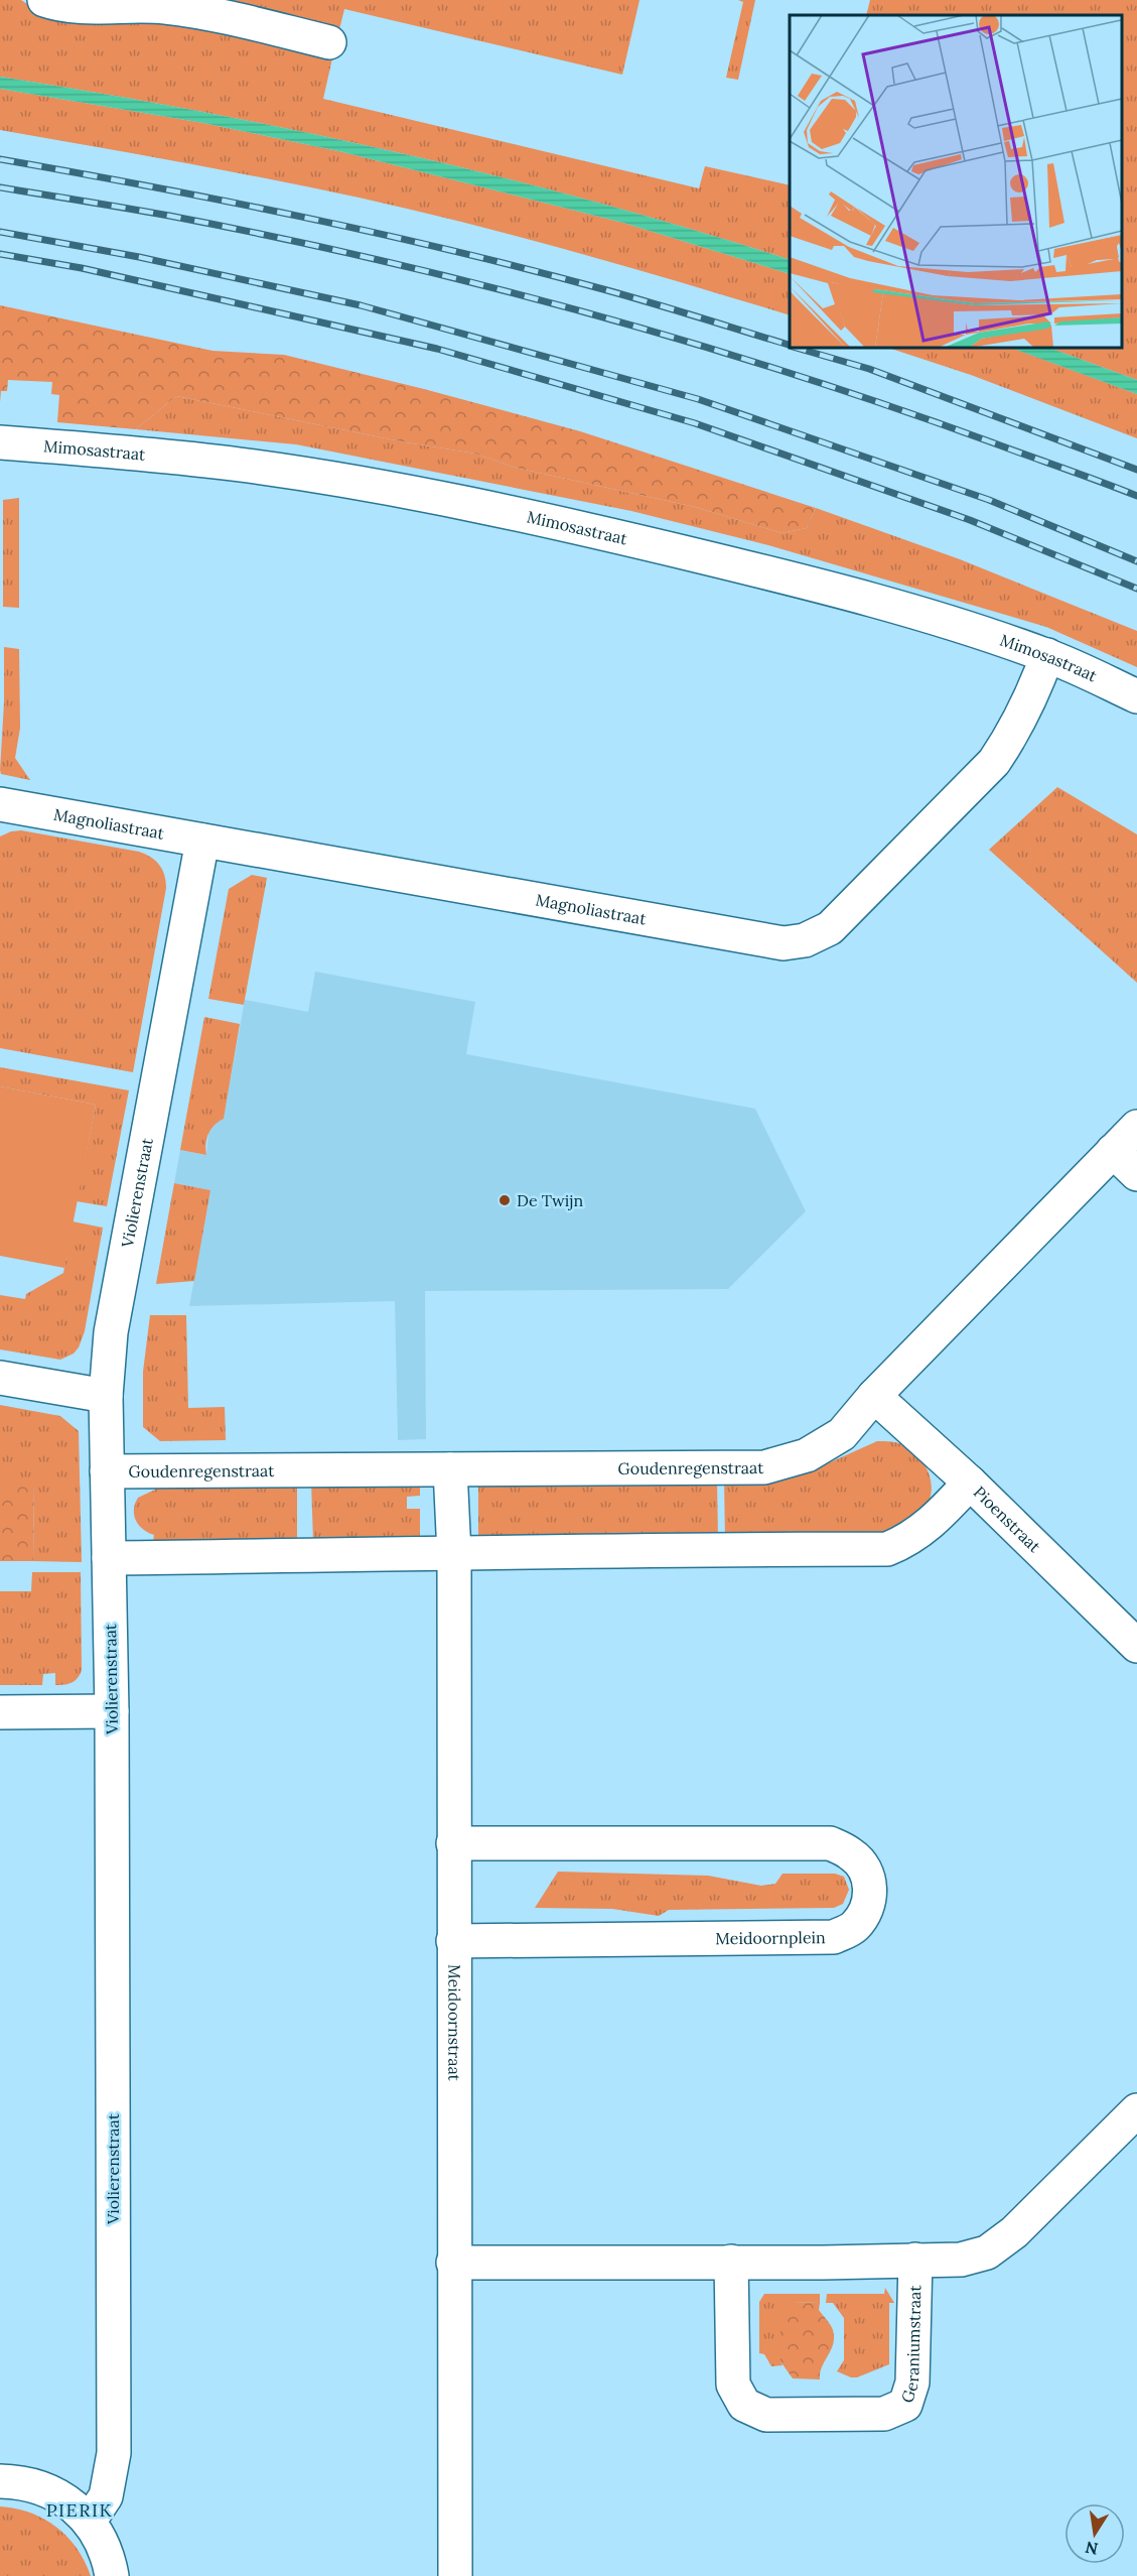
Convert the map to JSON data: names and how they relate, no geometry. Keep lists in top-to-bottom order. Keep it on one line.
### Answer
{"streets":{"street":["Mimosastraat","Magnoliastraat","Violierenstraat","Goudenregenstraat","Pioenstraat","Meidoornplein","Meidoornstraat","Geraniumstraat"]},"crossings":[["Mimosastraat","Magnoliastraat"],["Magnoliastraat","Violierenstraat"],["Violierenstraat","Goudenregenstraat"],["Goudenregenstraat","Pioenstraat"],["Goudenregenstraat","Meidoornstraat"],["Meidoornplein","Meidoornstraat"],["Meidoornstraat","Geraniumstraat"]],"districts":["PIERIK"],"places":["De Twijn"],"north":"bottom"}
